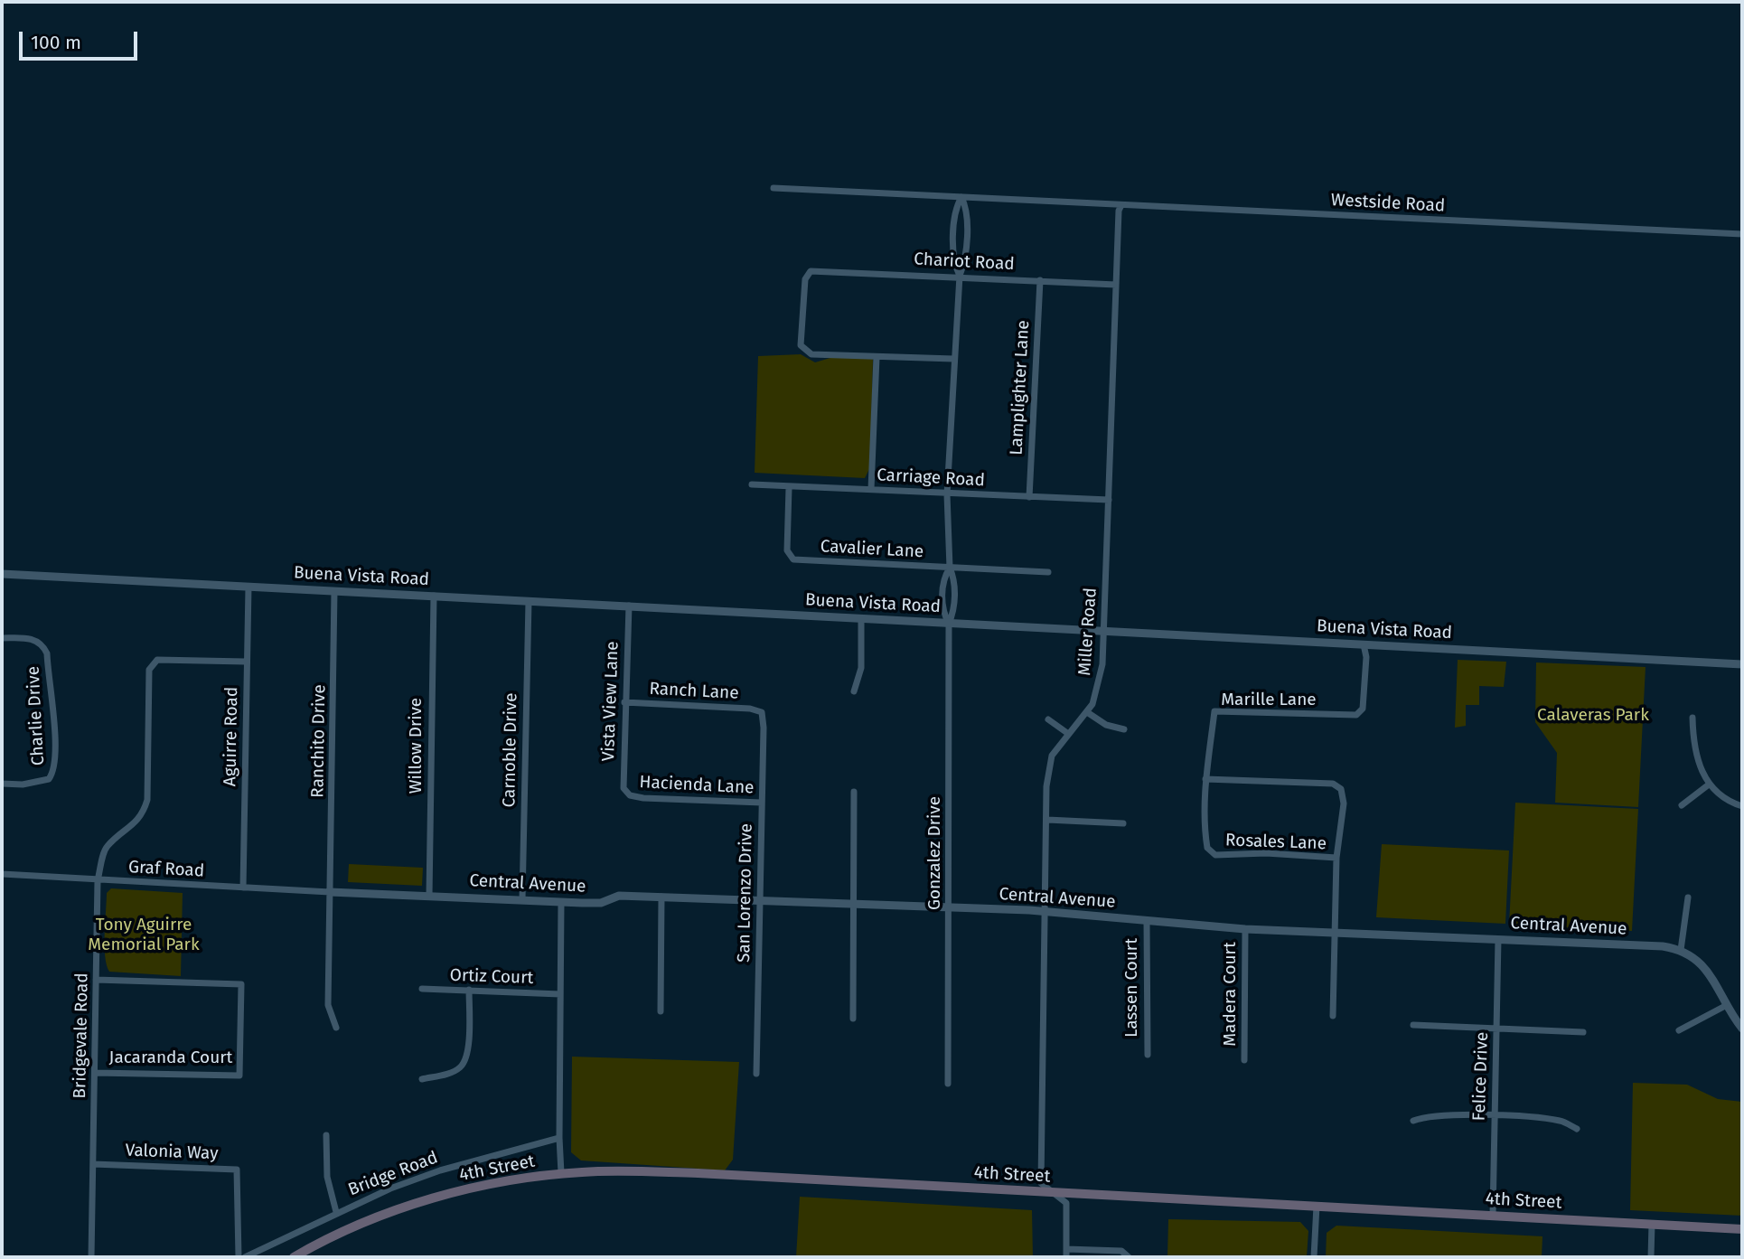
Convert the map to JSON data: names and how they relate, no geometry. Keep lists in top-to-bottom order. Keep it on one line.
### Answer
{"streets":{"main road":["4th Street"],"street":["Westside Road","Chariot Road","Lamplighter Lane","Carriage Road","Cavalier Lane","Buena Vista Road","Miller Road","Ranch Lane","Marille Lane","Vista View Lane","Charlie Drive","Aguirre Road","Ranchito Drive","Willow Drive","Carnoble Drive","Hacienda Lane","Rosales Lane","Gonzalez Drive","Graf Road","Central Avenue","San Lorenzo Drive","Ortiz Court","Lassen Court","Madera Court","Bridgevale Road","Jacaranda Court","Felice Drive","Valonia Way","Bridge Road"]},"crossings":[["Westside Road","Miller Road"],["Chariot Road","Lamplighter Lane"],["Chariot Road","Miller Road"],["Lamplighter Lane","Carriage Road"],["Carriage Road","Cavalier Lane"],["Carriage Road","Miller Road"],["Buena Vista Road","Miller Road"],["Buena Vista Road","Marille Lane"],["Buena Vista Road","Vista View Lane"],["Buena Vista Road","Aguirre Road"],["Buena Vista Road","Ranchito Drive"],["Buena Vista Road","Willow Drive"],["Buena Vista Road","Carnoble Drive"],["Buena Vista Road","Gonzalez Drive"],["Miller Road","Central Avenue"],["Miller Road","4th Street"],["Ranch Lane","Vista View Lane"],["Ranch Lane","San Lorenzo Drive"],["Marille Lane","Rosales Lane"],["Vista View Lane","Hacienda Lane"],["Aguirre Road","Graf Road"],["Aguirre Road","Bridgevale Road"],["Ranchito Drive","Graf Road"],["Ranchito Drive","Central Avenue"],["Willow Drive","Central Avenue"],["Carnoble Drive","Central Avenue"],["Hacienda Lane","San Lorenzo Drive"],["Gonzalez Drive","Central Avenue"],["Graf Road","Central Avenue"],["Graf Road","Bridgevale Road"],["Central Avenue","San Lorenzo Drive"],["Central Avenue","Lassen Court"],["Central Avenue","Madera Court"],["Central Avenue","Felice Drive"],["Bridgevale Road","Jacaranda Court"],["Bridgevale Road","Valonia Way"],["Felice Drive","4th Street"]],"parks":["Calaveras Park","Tony Aguirre Memorial Park"],"scale_bar":"100 m"}
